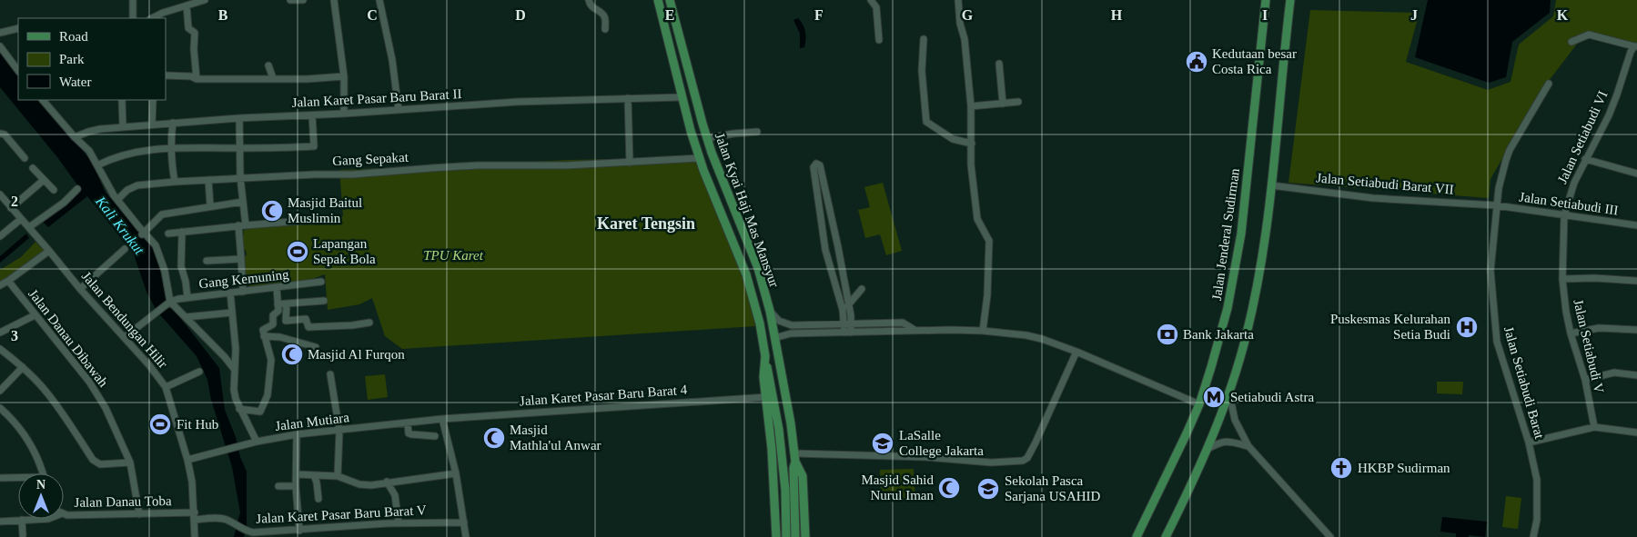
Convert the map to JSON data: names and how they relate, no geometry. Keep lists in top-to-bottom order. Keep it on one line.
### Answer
{"streets":{"main road":["Jalan Kyai Haji Mas Mansyur","Jalan Jenderal Sudirman"],"street":["Jalan Karet Pasar Baru Barat II","Jalan Setiabudi VI","Gang Sepakat","Jalan Setiabudi Barat VII","Jalan Setiabudi III","Gang Kemuning","Jalan Bendungan Hilir","Jalan Danau Dibawah","Jalan Setiabudi V","Jalan Setiabudi Barat","Jalan Karet Pasar Baru Barat 4","Jalan Mutiara","Jalan Danau Toba","Jalan Karet Pasar Baru Barat V"]},"crossings":[["Jalan Karet Pasar Baru Barat II","Jalan Kyai Haji Mas Mansyur"],["Jalan Setiabudi VI","Jalan Setiabudi III"],["Jalan Setiabudi VI","Jalan Setiabudi V"],["Gang Sepakat","Jalan Kyai Haji Mas Mansyur"],["Jalan Setiabudi Barat VII","Jalan Setiabudi III"],["Jalan Setiabudi Barat VII","Jalan Setiabudi Barat"],["Jalan Setiabudi III","Jalan Setiabudi V"],["Jalan Setiabudi III","Jalan Setiabudi Barat"],["Jalan Kyai Haji Mas Mansyur","Jalan Karet Pasar Baru Barat 4"],["Jalan Bendungan Hilir","Jalan Mutiara"],["Jalan Bendungan Hilir","Jalan Danau Toba"],["Jalan Bendungan Hilir","Jalan Karet Pasar Baru Barat V"],["Jalan Danau Dibawah","Jalan Danau Toba"],["Jalan Karet Pasar Baru Barat 4","Jalan Mutiara"],["Jalan Danau Toba","Jalan Karet Pasar Baru Barat V"]],"districts":["Karet Tengsin"],"water":["Kali Krukut"],"parks":["TPU Karet"],"places":{"public building":["Kedutaan besar Costa Rica"],"mosque":["Masjid Baitul Muslimin","Masjid Al Furqon","Masjid Mathla'ul Anwar","Masjid Sahid Nurul Iman"],"sports":["Lapangan Sepak Bola","Fit Hub"],"hospital":["Puskesmas Kelurahan Setia Budi"],"bank":["Bank Jakarta"],"metro station":["Setiabudi Astra"],"school or university":["LaSalle College Jakarta","Sekolah Pasca Sarjana USAHID"],"church":["HKBP Sudirman"]},"legend":["Road","Park","Water"],"north":"top","grid":{"columns":["B","C","D","E","F","G","H","I","J","K"],"rows":["2","3"]}}
